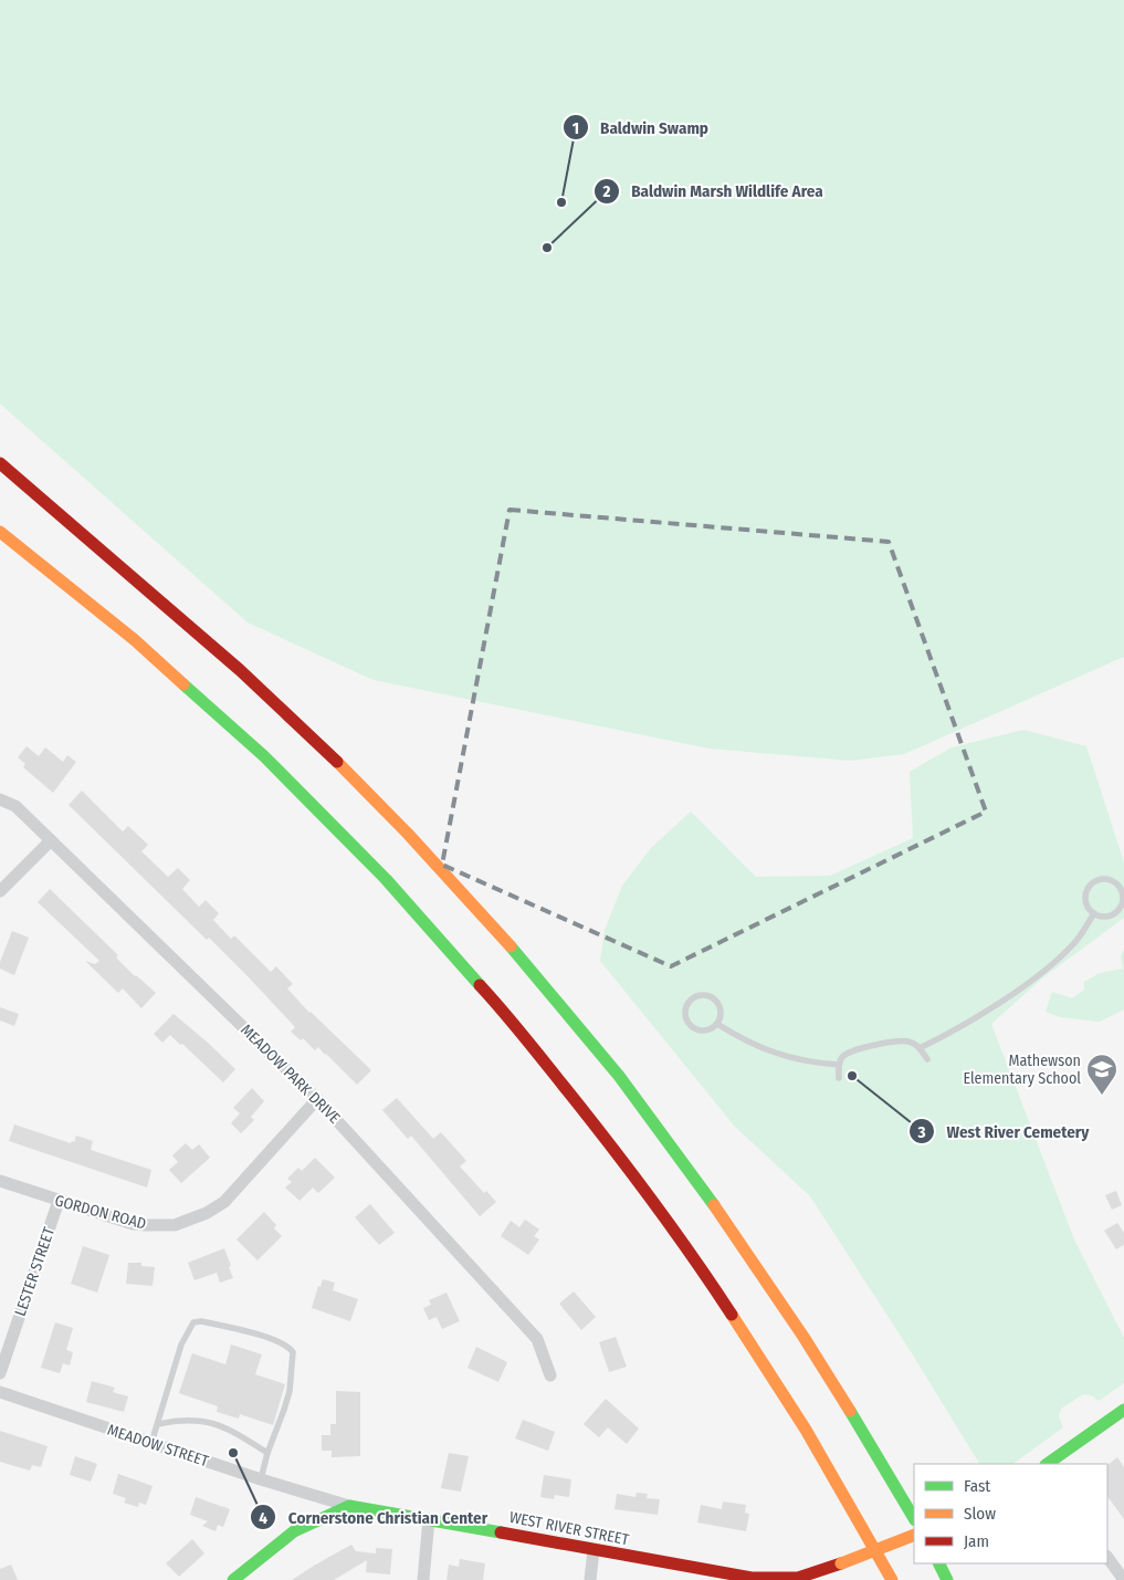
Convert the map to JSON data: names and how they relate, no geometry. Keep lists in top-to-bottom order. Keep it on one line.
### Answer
{"streets":{"main road":["WEST RIVER STREET"],"street":["MEADOW PARK DRIVE","GORDON ROAD","LESTER STREET","MEADOW STREET"]},"crossings":[["MEADOW PARK DRIVE","GORDON ROAD"],["GORDON ROAD","LESTER STREET"],["MEADOW STREET","WEST RIVER STREET"]],"places":{"other":["Baldwin Swamp","Baldwin Marsh Wildlife Area","West River Cemetery","Cornerstone Christian Center"],"school or university":["Mathewson Elementary School"]},"legend":["Fast","Slow","Jam"]}
